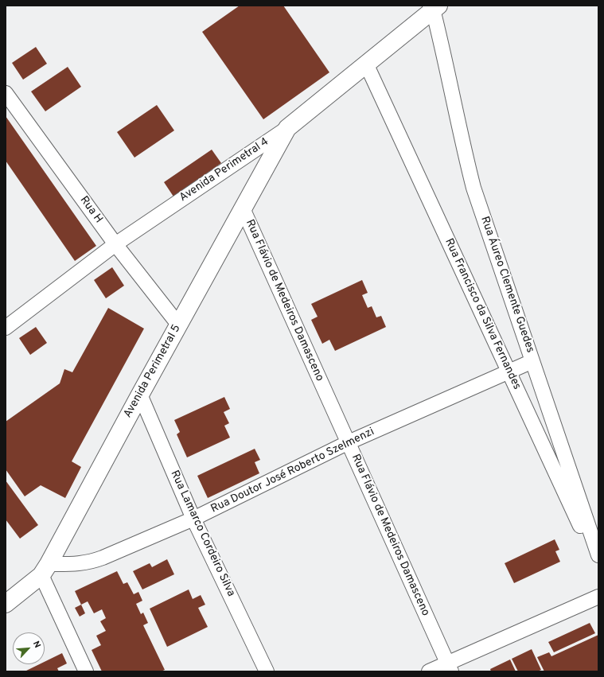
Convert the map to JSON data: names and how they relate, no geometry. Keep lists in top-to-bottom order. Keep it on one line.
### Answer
{"streets":{"street":["Avenida Perimetral 4","Rua H","Rua Áureo Clemente Guedes","Rua Flávio de Medeiros Damasceno","Rua Francisco da Silva Fernandes","Avenida Perimetral 5","Rua Doutor José Roberto Szelmenzi","Rua Lamarco Cordeiro Silva"]},"crossings":[["Avenida Perimetral 4","Rua H"],["Avenida Perimetral 4","Rua Áureo Clemente Guedes"],["Avenida Perimetral 4","Rua Francisco da Silva Fernandes"],["Avenida Perimetral 4","Avenida Perimetral 5"],["Rua H","Avenida Perimetral 5"],["Rua Áureo Clemente Guedes","Rua Doutor José Roberto Szelmenzi"],["Rua Flávio de Medeiros Damasceno","Avenida Perimetral 5"],["Rua Flávio de Medeiros Damasceno","Rua Doutor José Roberto Szelmenzi"],["Rua Francisco da Silva Fernandes","Rua Doutor José Roberto Szelmenzi"],["Avenida Perimetral 5","Rua Doutor José Roberto Szelmenzi"],["Avenida Perimetral 5","Rua Lamarco Cordeiro Silva"],["Rua Doutor José Roberto Szelmenzi","Rua Lamarco Cordeiro Silva"]],"north":"top right"}
